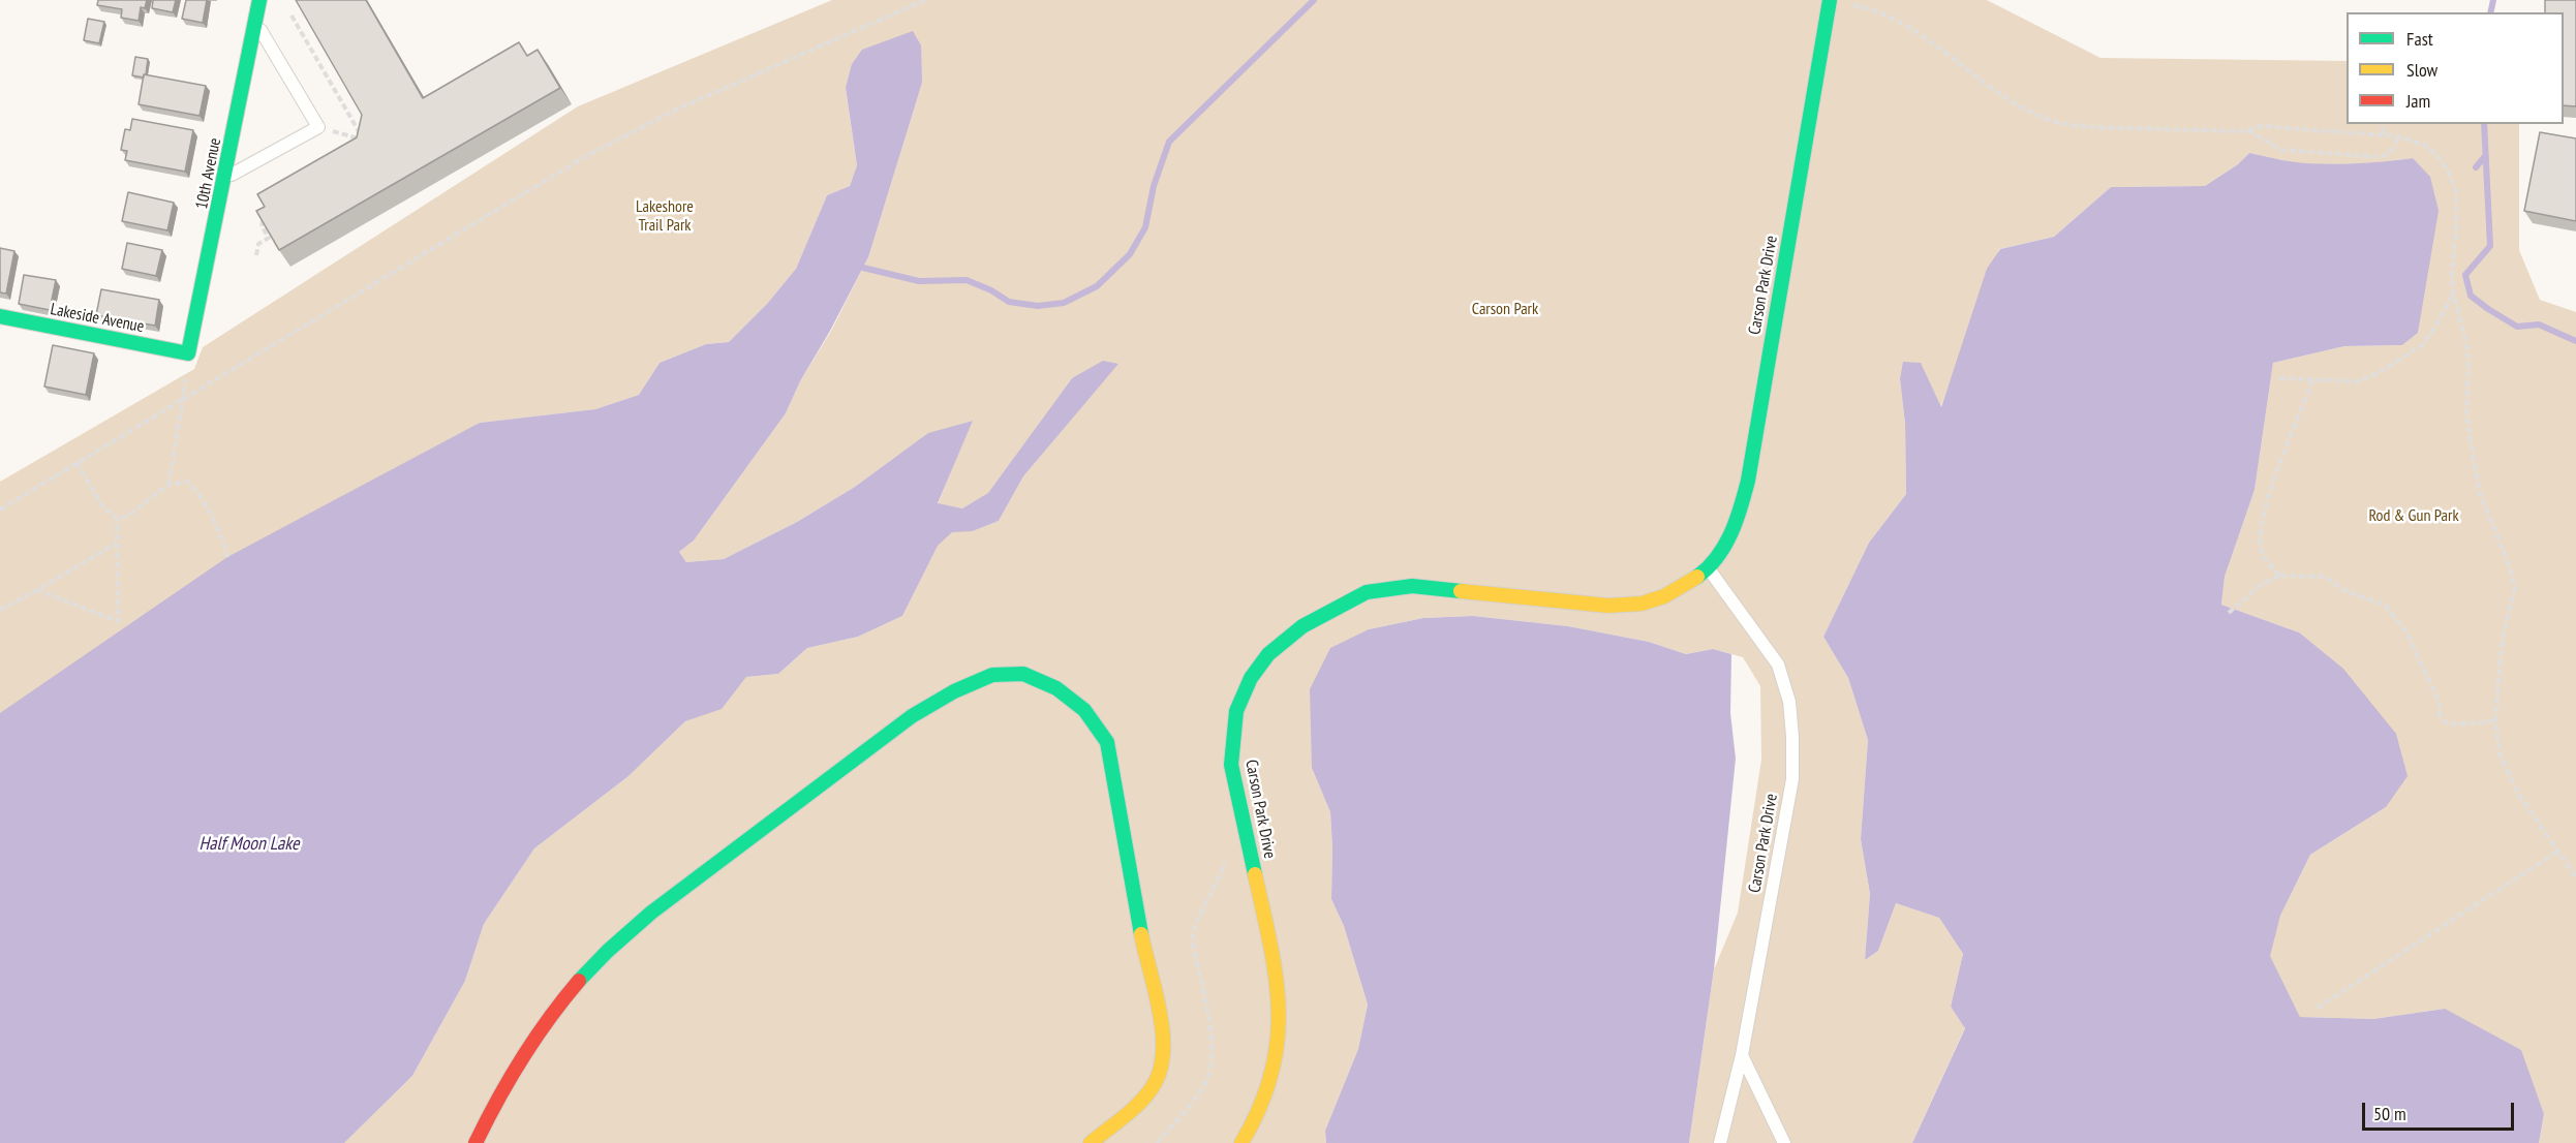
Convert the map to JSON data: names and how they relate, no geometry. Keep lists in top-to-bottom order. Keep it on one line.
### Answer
{"streets":{"street":["10th Avenue","Carson Park Drive","Lakeside Avenue"]},"crossings":[["10th Avenue","Lakeside Avenue"]],"water":["Half Moon Lake"],"parks":["Lakeshore Trail Park","Carson Park","Rod & Gun Park"],"legend":["Fast","Slow","Jam"],"scale_bar":"50 m"}
